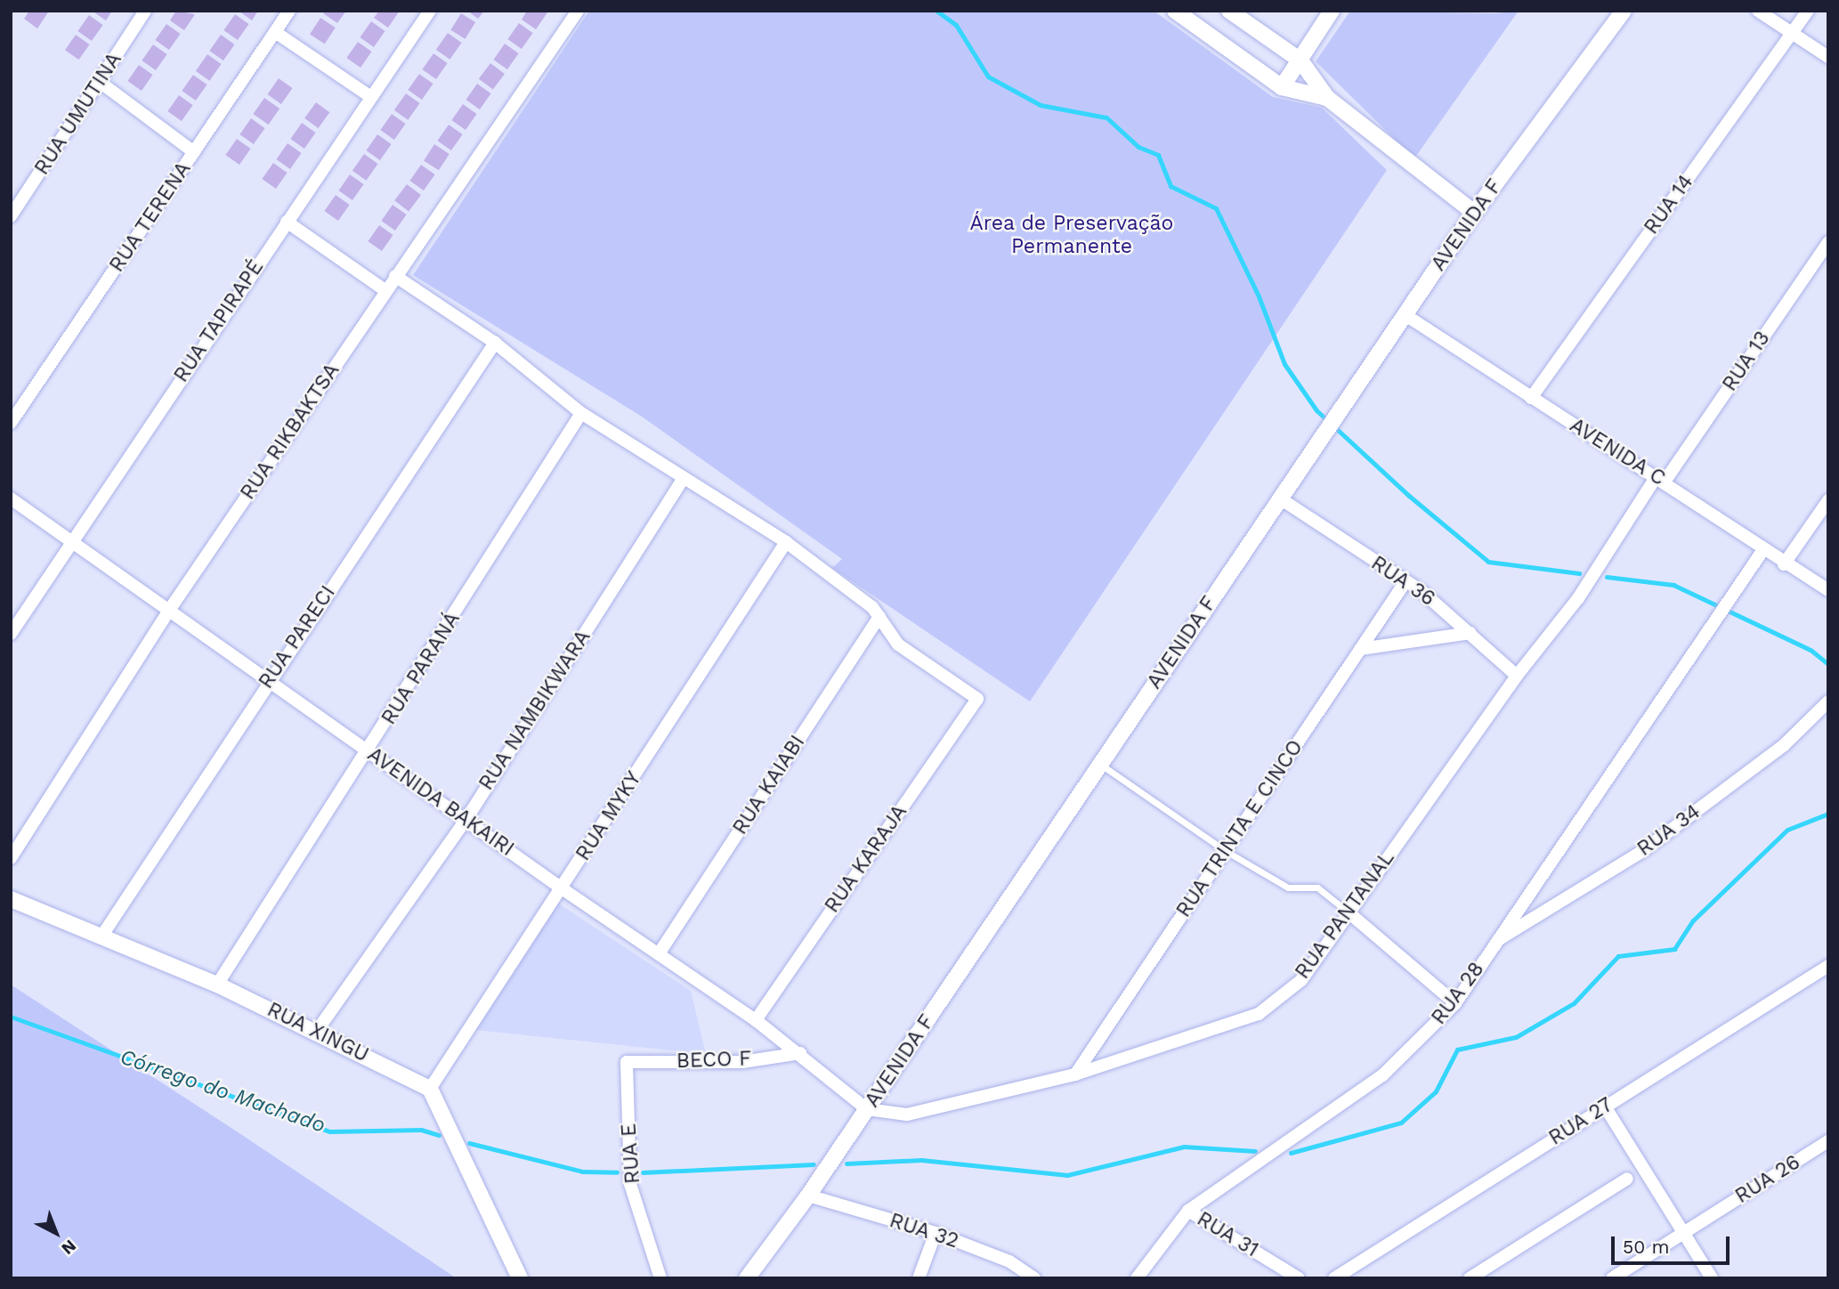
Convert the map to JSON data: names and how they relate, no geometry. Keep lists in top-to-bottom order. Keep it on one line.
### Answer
{"streets":{"street":["RUA UMUTINA","RUA 14","RUA TERENA","AVENIDA F","RUA TAPIRAPÉ","RUA 13","RUA RIKBAKTSA","AVENIDA C","RUA 36","RUA PARECI","RUA PARANÁ","RUA NAMBIKWARA","RUA KAIABI","AVENIDA BAKAIRI","RUA MYKY","RUA TRINTA E CINCO","RUA 34","RUA KARAJA","RUA PANTANAL","RUA 28","RUA XINGU","BECO F","RUA 27","RUA E","RUA 26","RUA 32","RUA 31"]},"crossings":[["RUA 14","AVENIDA C"],["AVENIDA F","AVENIDA C"],["AVENIDA F","RUA 36"],["AVENIDA F","AVENIDA BAKAIRI"],["AVENIDA F","RUA PANTANAL"],["AVENIDA F","RUA 32"],["RUA TAPIRAPÉ","AVENIDA BAKAIRI"],["RUA 13","AVENIDA C"],["RUA 13","RUA PANTANAL"],["RUA RIKBAKTSA","AVENIDA BAKAIRI"],["AVENIDA C","RUA PANTANAL"],["AVENIDA C","RUA 28"],["RUA 36","RUA TRINTA E CINCO"],["RUA 36","RUA PANTANAL"],["RUA PARECI","AVENIDA BAKAIRI"],["RUA PARECI","RUA XINGU"],["RUA PARANÁ","AVENIDA BAKAIRI"],["RUA PARANÁ","RUA XINGU"],["RUA NAMBIKWARA","AVENIDA BAKAIRI"],["RUA NAMBIKWARA","RUA XINGU"],["RUA KAIABI","AVENIDA BAKAIRI"],["RUA KAIABI","RUA KARAJA"],["AVENIDA BAKAIRI","RUA MYKY"],["AVENIDA BAKAIRI","RUA KARAJA"],["AVENIDA BAKAIRI","RUA PANTANAL"],["AVENIDA BAKAIRI","BECO F"],["RUA MYKY","RUA XINGU"],["RUA TRINTA E CINCO","RUA PANTANAL"],["RUA 34","RUA 28"],["RUA 28","RUA 31"],["BECO F","RUA E"]],"water":["Córrego do Machado"],"parks":["Área de Preservação Permanente"],"scale_bar":"50 m","north":"bottom right"}
